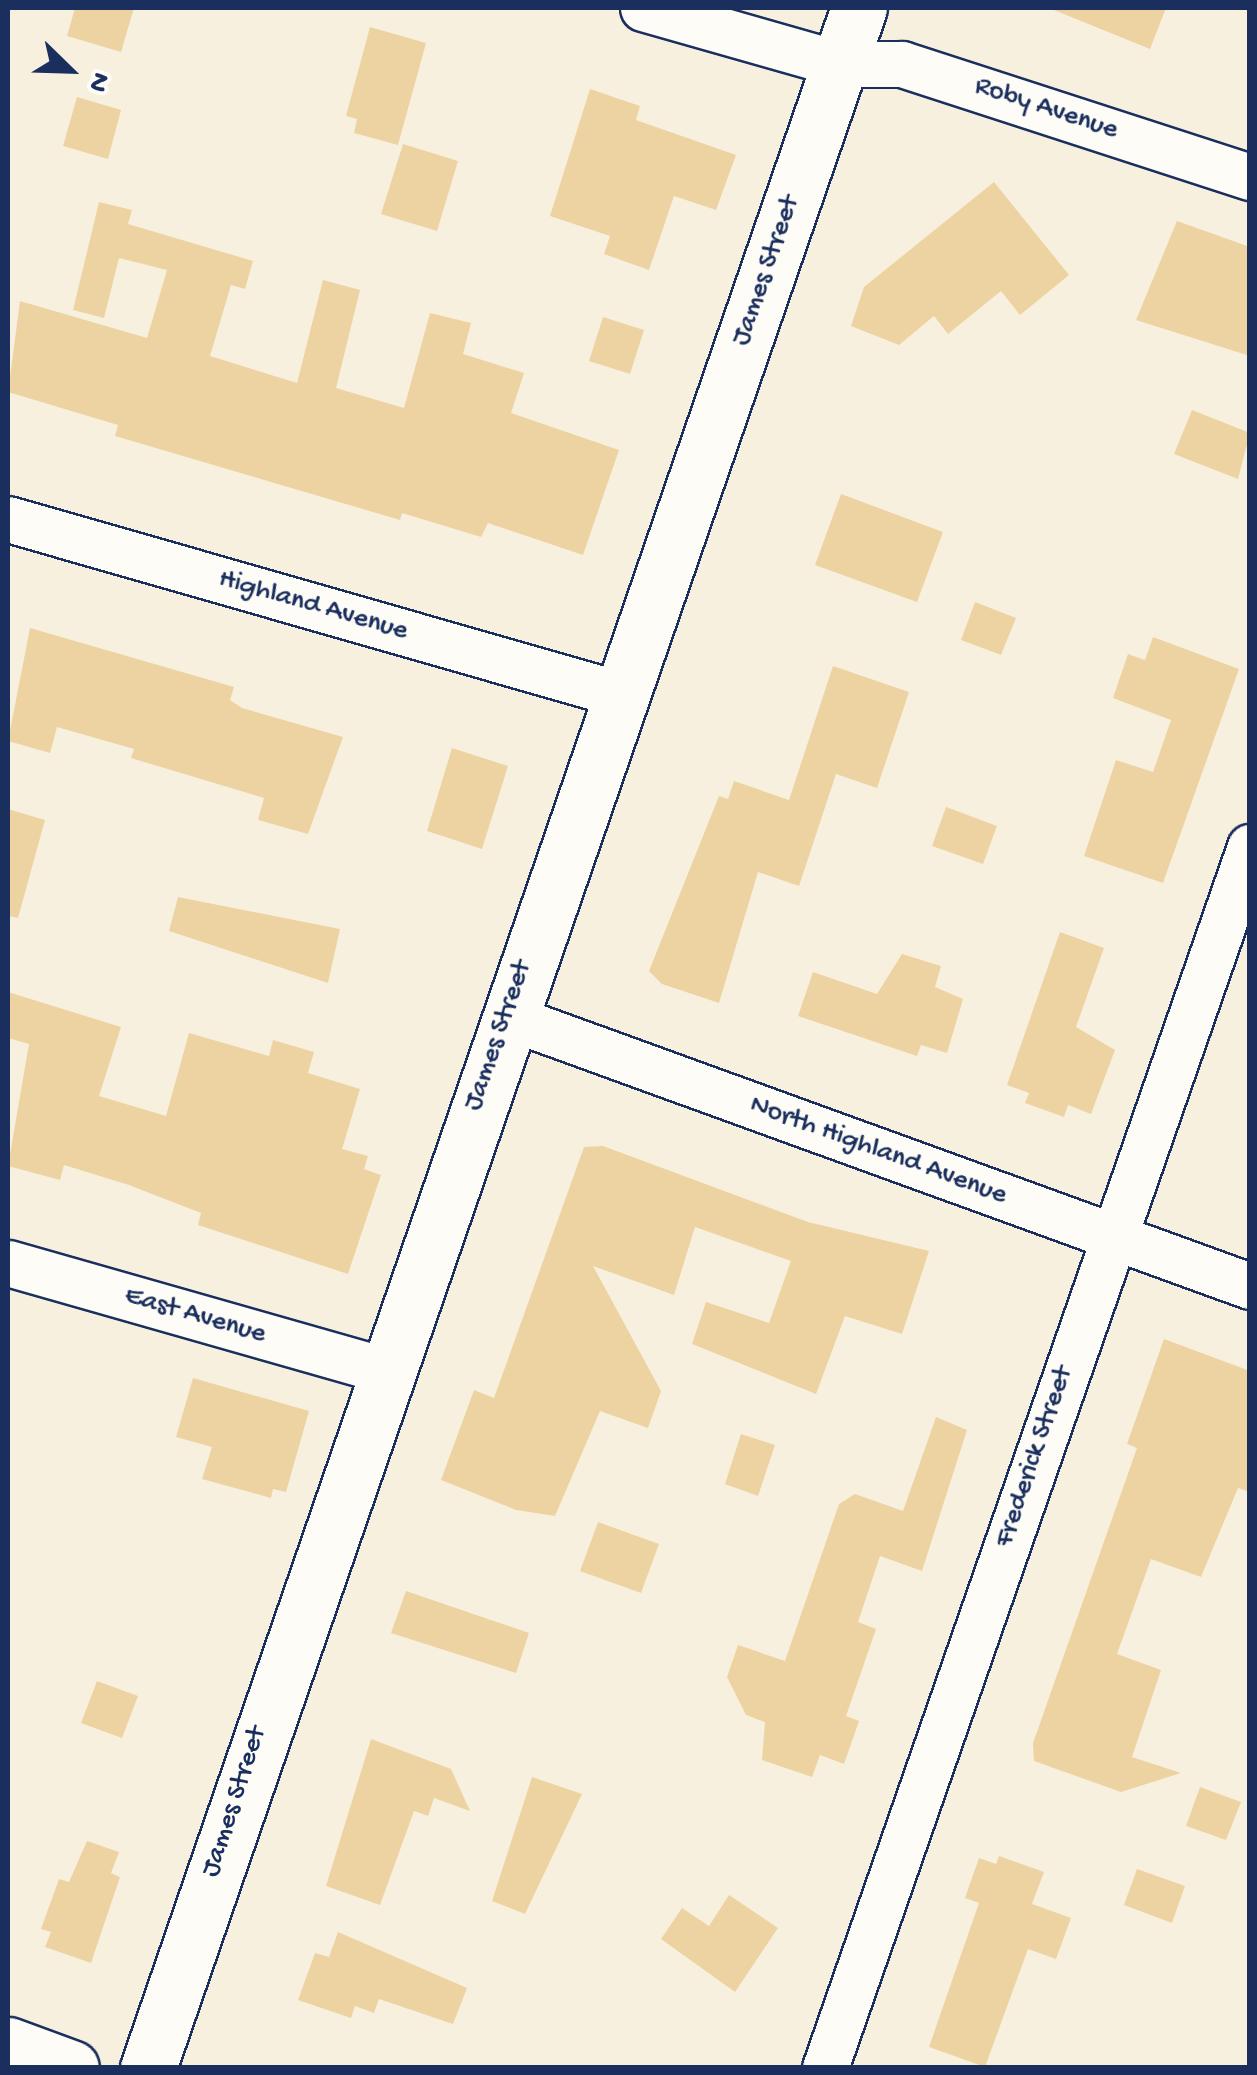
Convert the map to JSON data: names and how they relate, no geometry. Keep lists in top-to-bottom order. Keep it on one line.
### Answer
{"streets":{"street":["Roby Avenue","James Street","Highland Avenue","North Highland Avenue","East Avenue","Frederick Street"]},"crossings":[["Roby Avenue","James Street"],["James Street","Highland Avenue"],["James Street","North Highland Avenue"],["James Street","East Avenue"],["North Highland Avenue","Frederick Street"]],"north":"bottom right"}
